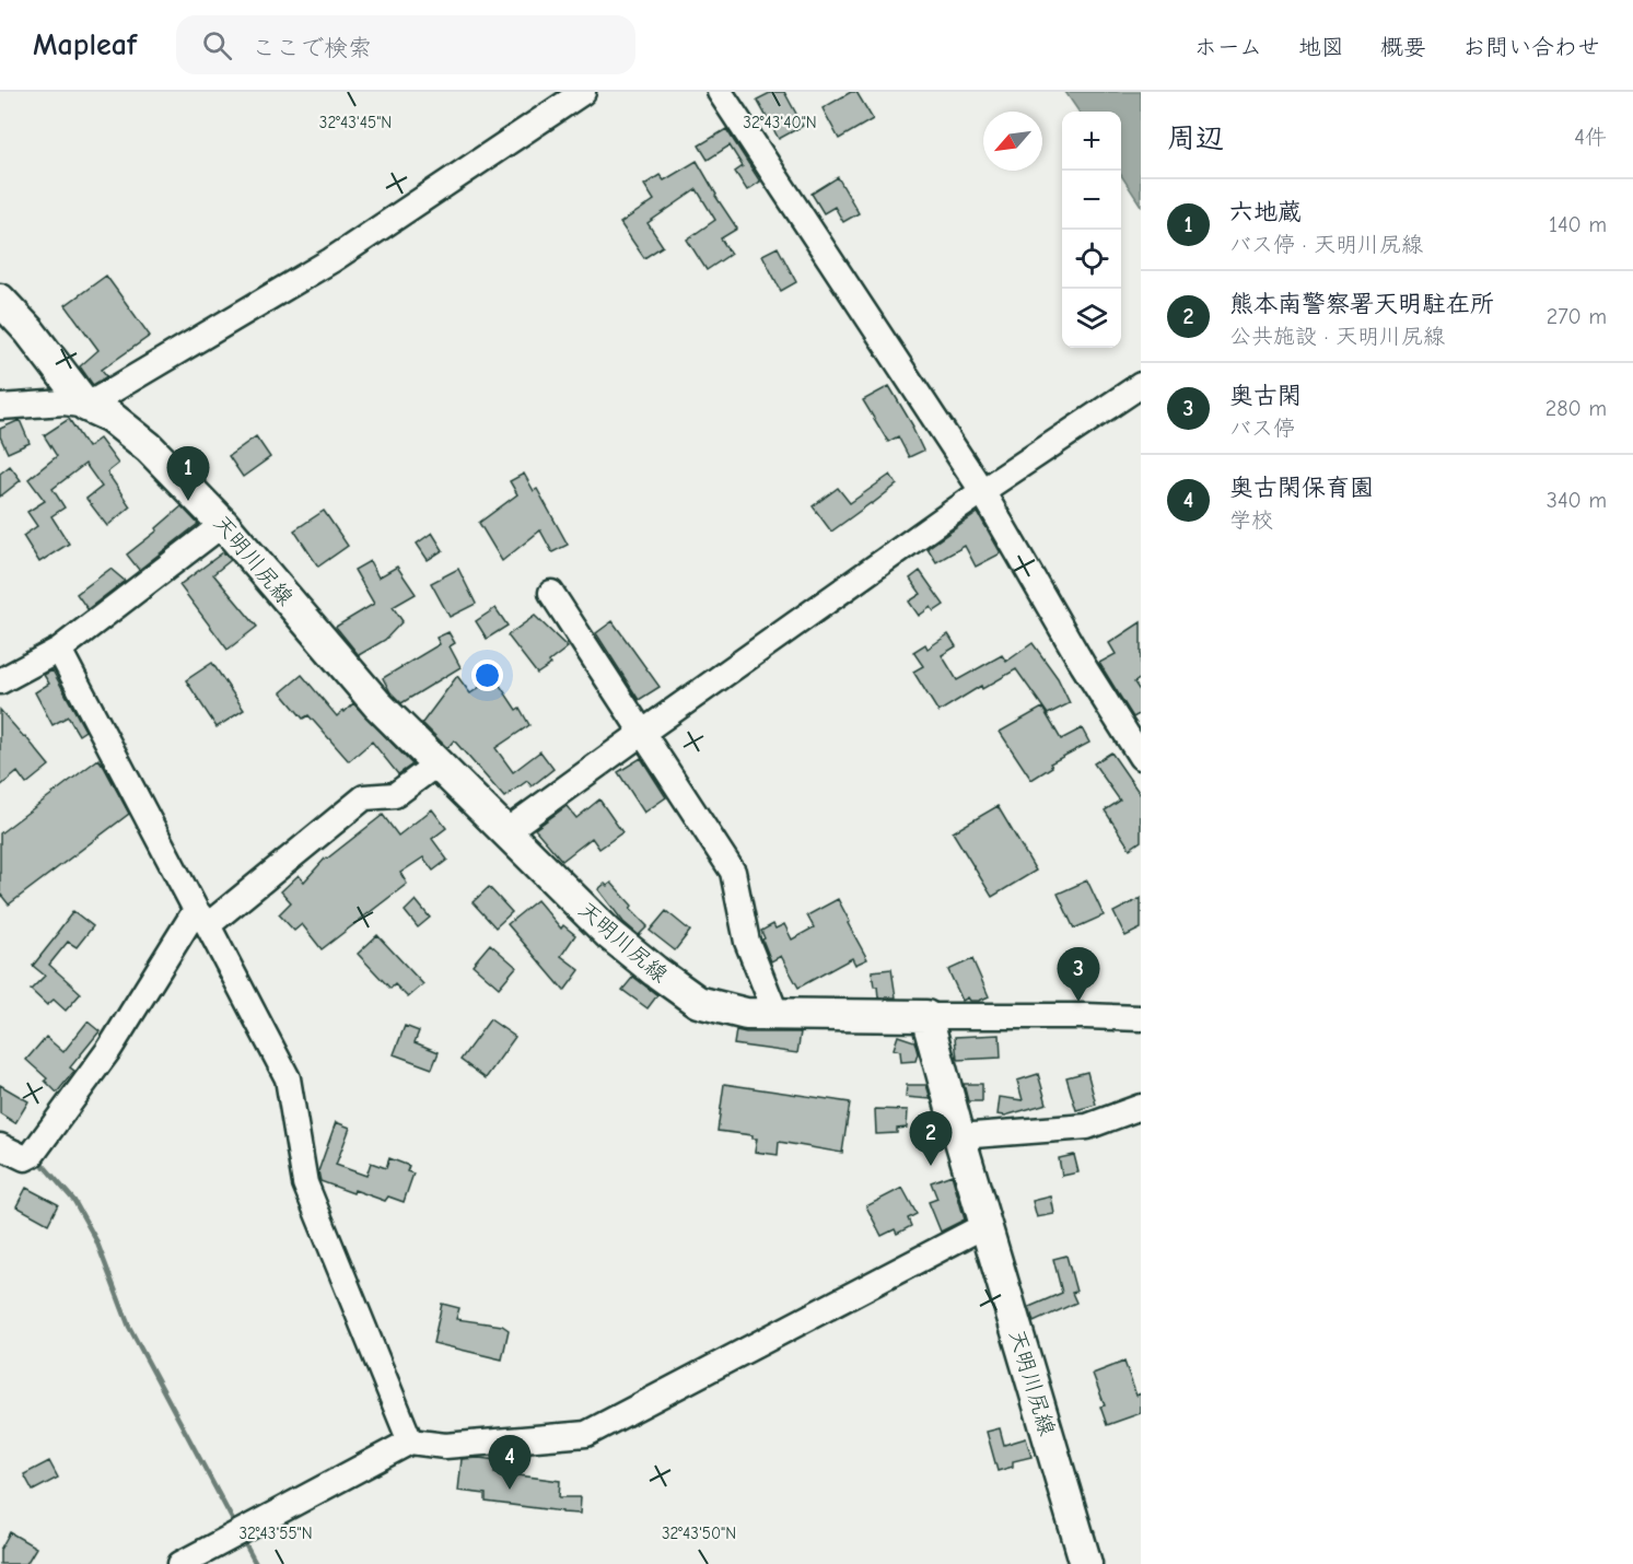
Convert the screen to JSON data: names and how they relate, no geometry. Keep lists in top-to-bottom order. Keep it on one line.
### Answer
{"streets":{"main road":["天明川尻線"]},"north":"bottom left","page":{"header":"Mapleaf","search":"ここで検索","nav":["ホーム","地図","概要","お問い合わせ"],"heading":["周辺","4件"],"map_buttons":["+","−"],"list":[{"mark":"1","name":"六地蔵","note":"バス停 · 天明川尻線","value":"140 m"},{"mark":"2","name":"熊本南警察署天明駐在所","note":"公共施設 · 天明川尻線","value":"270 m"},{"mark":"3","name":"奥古閑","note":"バス停","value":"280 m"},{"mark":"4","name":"奥古閑保育園","note":"学校","value":"340 m"}],"pins":["1","3","2","4"]},"coordinates":["32°43'45\"N","32°43'40\"N","32°43'55\"N","32°43'50\"N"]}
